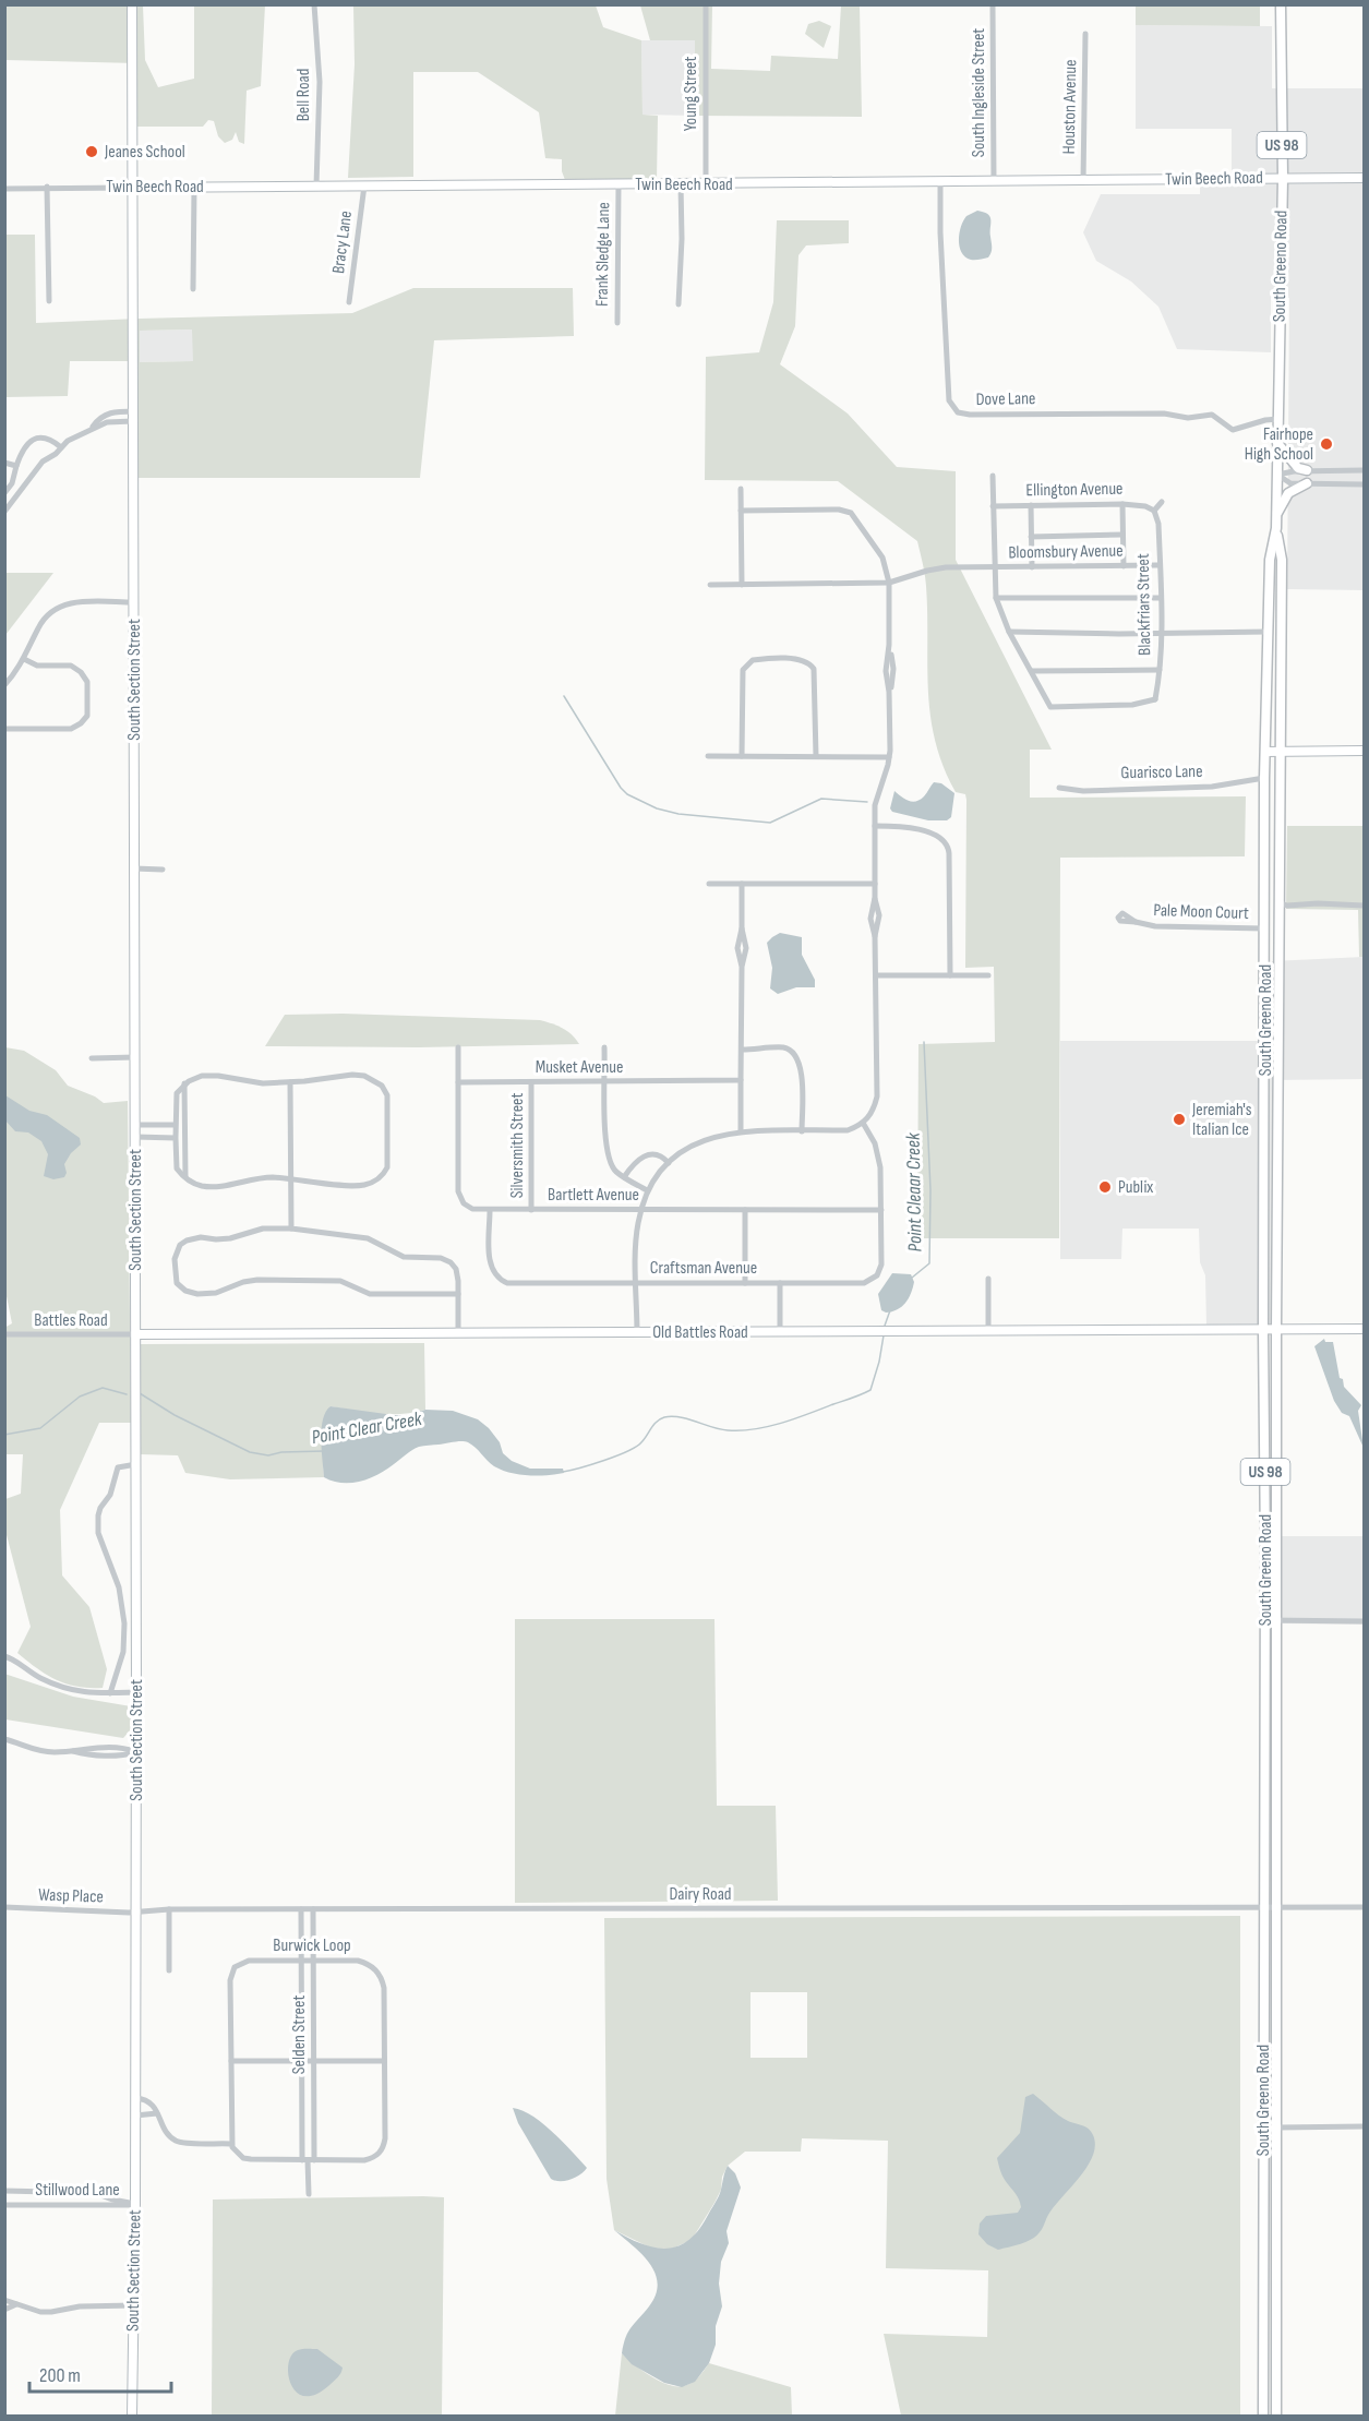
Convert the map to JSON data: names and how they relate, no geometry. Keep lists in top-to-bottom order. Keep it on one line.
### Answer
{"streets":{"main road":["US 98","South Greeno Road"],"street":["South Ingleside Street","Young Street","Bell Road","Houston Avenue","Twin Beech Road","Bracy Lane","Frank Sledge Lane","Dove Lane","Ellington Avenue","Bloomsbury Avenue","Blackfriars Street","South Section Street","Guarisco Lane","Pale Moon Court","Musket Avenue","Silversmith Street","Bartlett Avenue","Craftsman Avenue","Battles Road","Old Battles Road","Dairy Road","Wasp Place","Burwick Loop","Selden Street","Stillwood Lane"]},"crossings":[["South Ingleside Street","Twin Beech Road"],["Young Street","Twin Beech Road"],["Bell Road","Twin Beech Road"],["Houston Avenue","Twin Beech Road"],["Twin Beech Road","Bracy Lane"],["Twin Beech Road","Frank Sledge Lane"],["Twin Beech Road","South Greeno Road"],["Twin Beech Road","Dove Lane"],["Twin Beech Road","South Section Street"],["South Greeno Road","Dove Lane"],["South Greeno Road","Guarisco Lane"],["South Greeno Road","Pale Moon Court"],["South Greeno Road","Old Battles Road"],["South Greeno Road","Dairy Road"],["Ellington Avenue","Blackfriars Street"],["Bloomsbury Avenue","Blackfriars Street"],["South Section Street","Battles Road"],["South Section Street","Old Battles Road"],["South Section Street","Dairy Road"],["South Section Street","Wasp Place"],["South Section Street","Stillwood Lane"],["Musket Avenue","Silversmith Street"],["Musket Avenue","Bartlett Avenue"],["Silversmith Street","Bartlett Avenue"],["Bartlett Avenue","Craftsman Avenue"],["Battles Road","Old Battles Road"],["Dairy Road","Wasp Place"],["Dairy Road","Selden Street"],["Burwick Loop","Selden Street"]],"water":["Point Cleaar Creek","Point Clear Creek"],"places":["Jeanes School","Fairhope High School","Jeremiah's Italian Ice","Publix"],"scale_bar":"200 m"}
